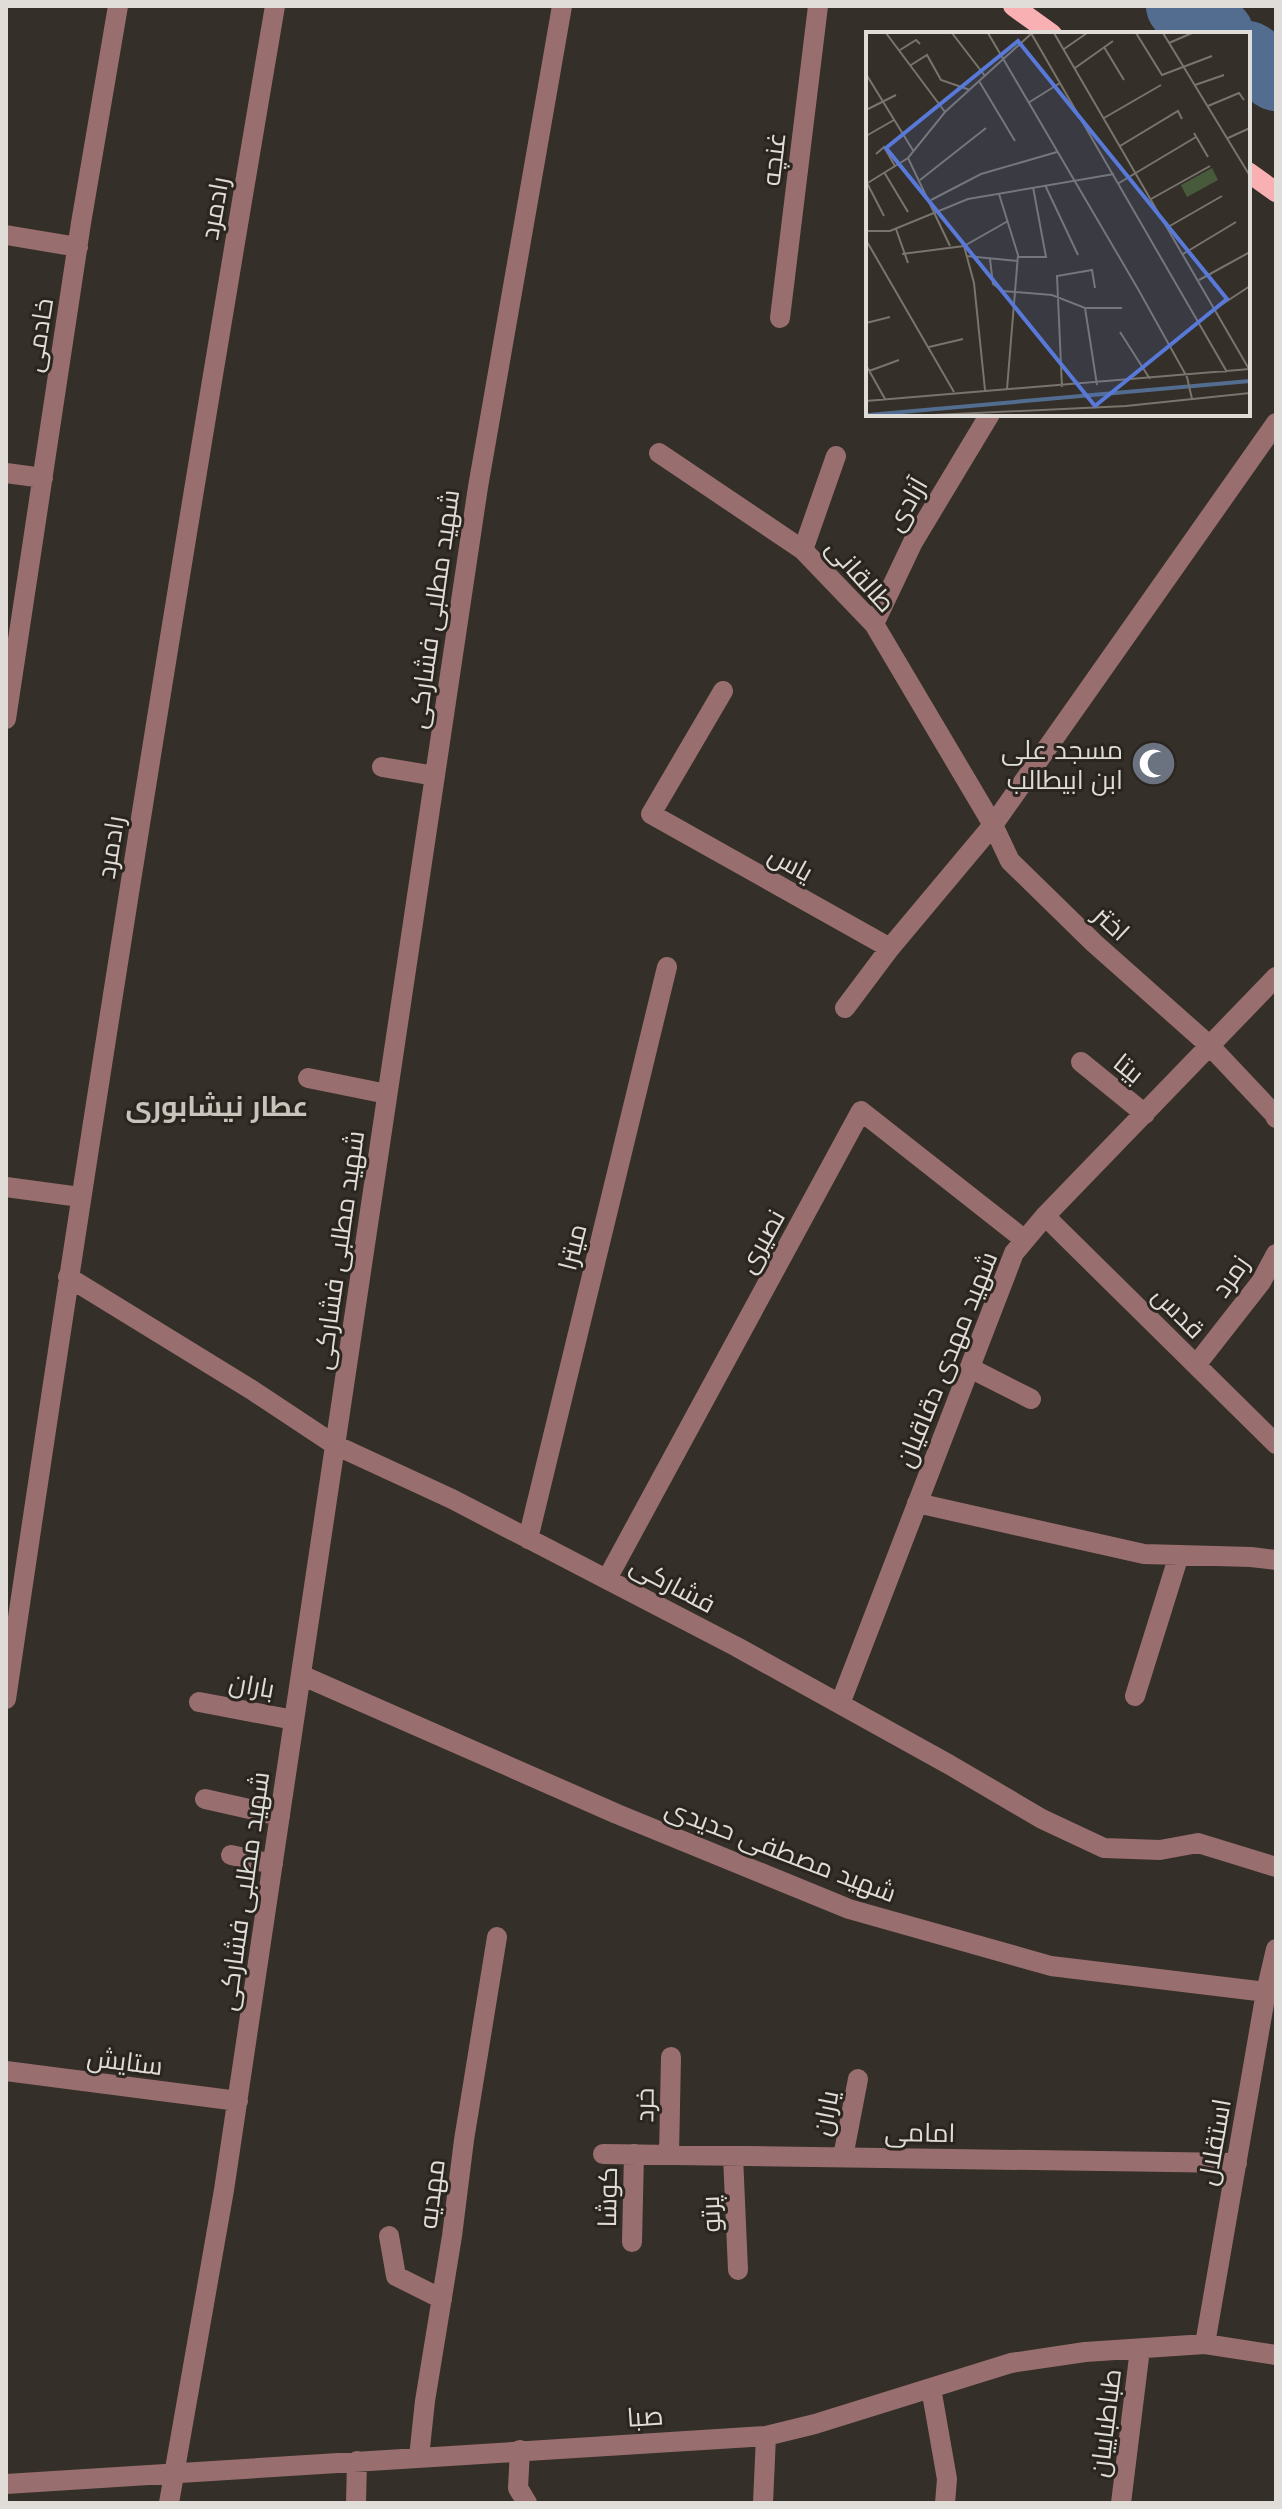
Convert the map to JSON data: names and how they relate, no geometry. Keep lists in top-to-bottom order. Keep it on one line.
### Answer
{"streets":{"street":["غنچه","رادمرد","خادمی","آزادی","طالقانی","شهید مطلبی فشارکی","یاس","اختر","بیتا","نصیری","میترا","زمرد","قدس","شهید مهدی دقاقیان","فشارکی","باران","شهید مصطفی حدیدی","ستایش","خرد","یاران","امامی","استقلال","مهدیه","کوشا","پرتو","صبا","طباطباییان"]},"crossings":[["رادمرد","فشارکی"],["آزادی","طالقانی"],["طالقانی","اختر"],["شهید مطلبی فشارکی","فشارکی"],["شهید مطلبی فشارکی","باران"],["شهید مطلبی فشارکی","شهید مصطفی حدیدی"],["شهید مطلبی فشارکی","ستایش"],["شهید مطلبی فشارکی","صبا"],["اختر","شهید مهدی دقاقیان"],["بیتا","شهید مهدی دقاقیان"],["نصیری","شهید مهدی دقاقیان"],["نصیری","فشارکی"],["میترا","فشارکی"],["زمرد","قدس"],["قدس","شهید مهدی دقاقیان"],["شهید مهدی دقاقیان","فشارکی"],["شهید مصطفی حدیدی","استقلال"],["خرد","امامی"],["یاران","امامی"],["امامی","استقلال"],["امامی","کوشا"],["امامی","پرتو"],["استقلال","صبا"],["مهدیه","صبا"],["صبا","طباطباییان"]],"districts":["عطار نیشابوری"],"places":{"mosque":["مسجد علی ابن ابیطالب"]}}
